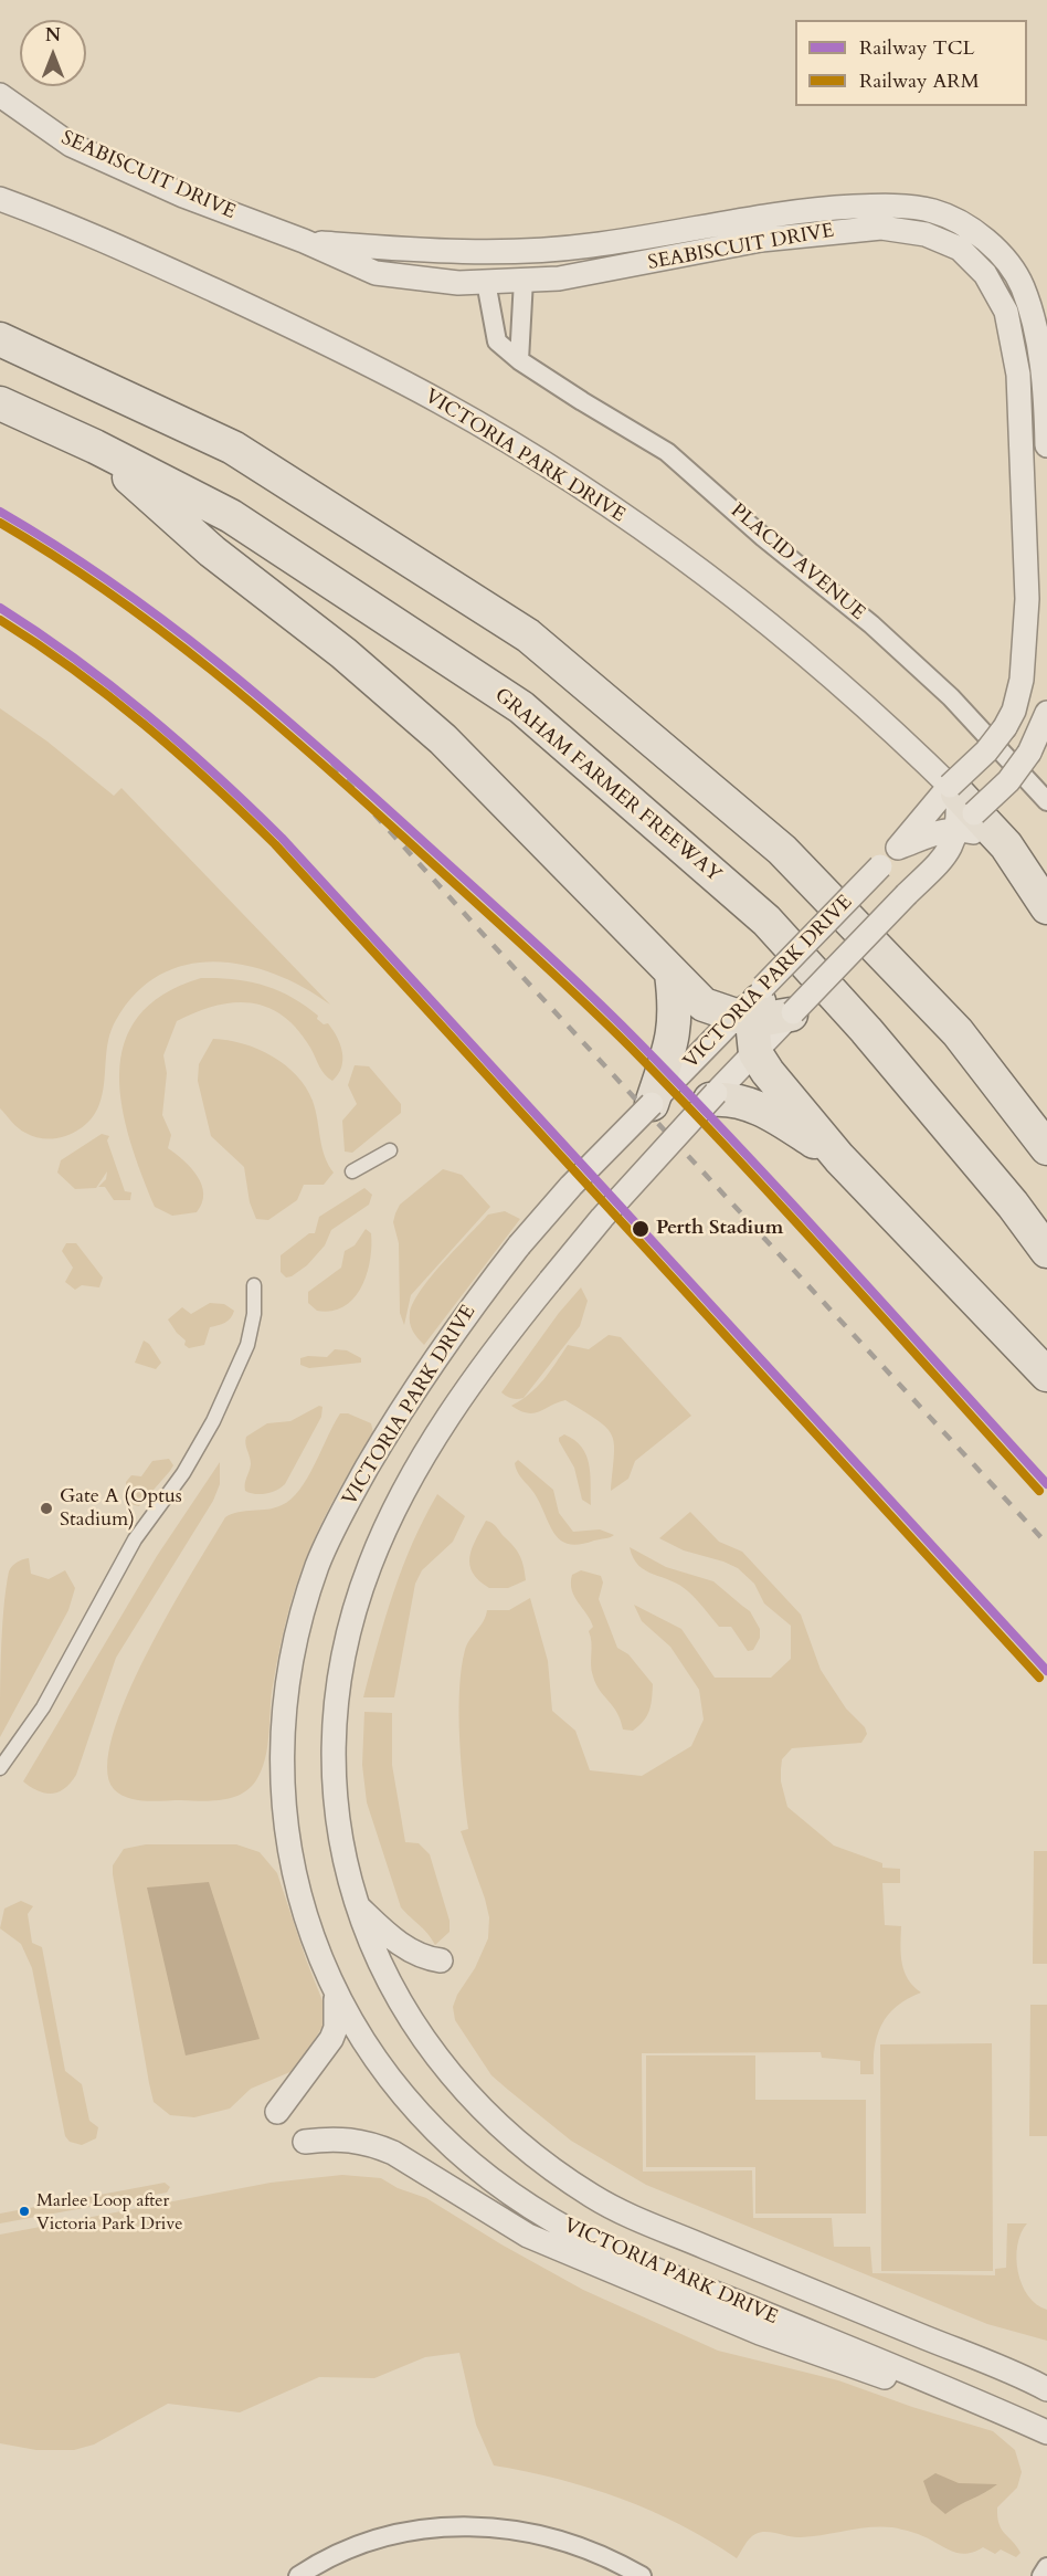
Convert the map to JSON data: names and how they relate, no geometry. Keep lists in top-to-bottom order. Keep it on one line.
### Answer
{"streets":{"highway":["GRAHAM FARMER FREEWAY"],"street":["SEABISCUIT DRIVE","VICTORIA PARK DRIVE","PLACID AVENUE"]},"crossings":[["SEABISCUIT DRIVE","VICTORIA PARK DRIVE"],["SEABISCUIT DRIVE","PLACID AVENUE"]],"places":["Perth Stadium","Gate A (Optus Stadium)","Marlee Loop after Victoria Park Drive"],"lines":["rail line TCL","rail line ARM"],"legend":["Railway TCL","Railway ARM"],"north":"top"}
